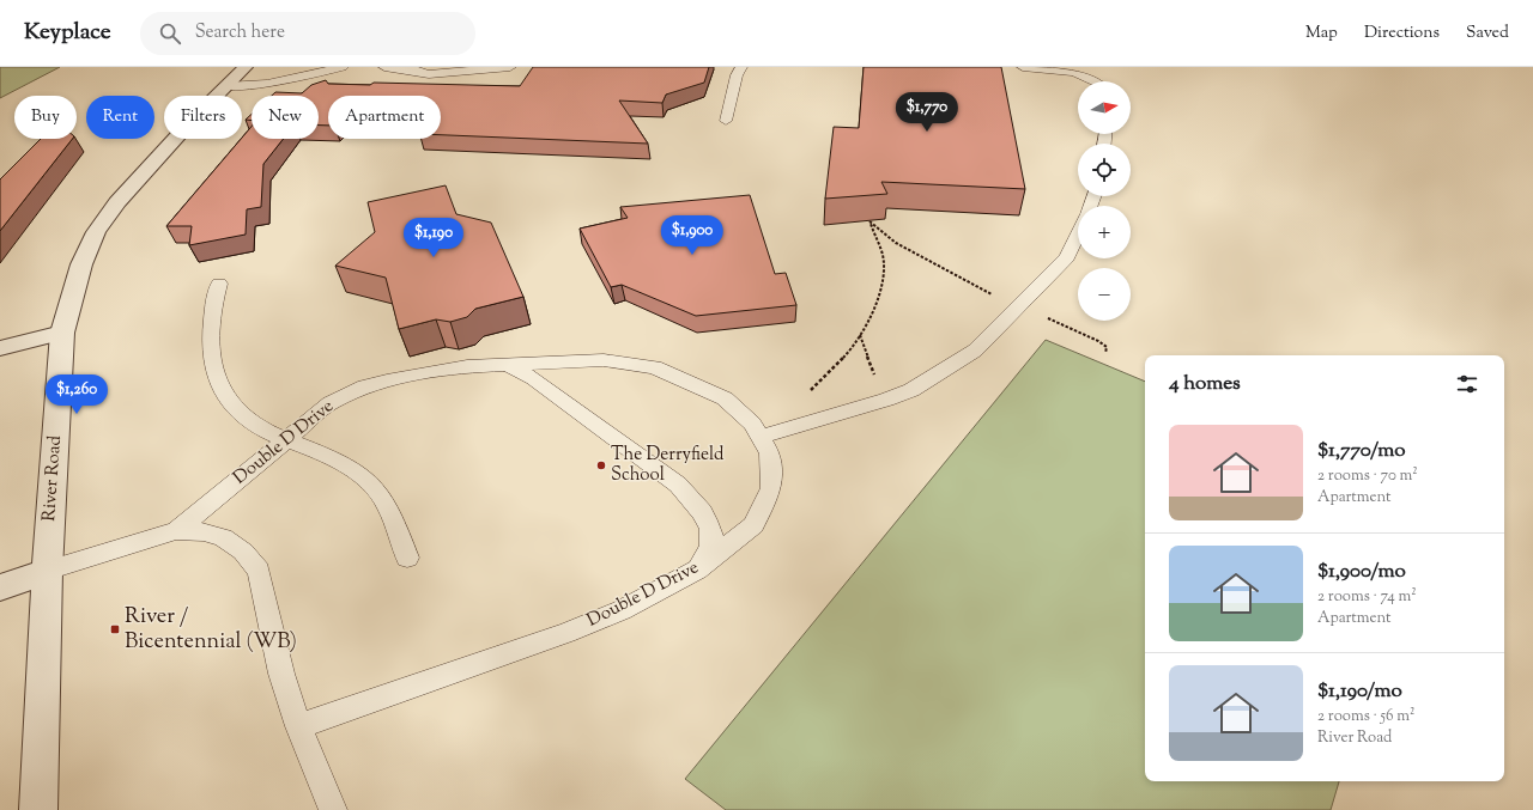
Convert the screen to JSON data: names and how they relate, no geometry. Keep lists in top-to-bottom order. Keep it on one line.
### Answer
{"streets":{"street":["River Road"],"lane":["Double D Drive"]},"crossings":[["Double D Drive","River Road"]],"places":{"other":["The Derryfield School"],"transit":["River / Bicentennial (WB)"]},"north":"right","page":{"header":"Keyplace","search":"Search here","nav":["Map","Directions","Saved"],"map_buttons":["+","−"],"price":["$1,770","$1,900","$1,190","$1,260"],"chip":["Buy","Rent","Filters","New","Apartment"],"heading":"4 homes","list":[{"name":"$1,770/mo","note":"2 rooms · 70 m² · Apartment"},{"name":"$1,900/mo","note":"2 rooms · 74 m² · Apartment"},{"name":"$1,190/mo","note":"2 rooms · 56 m² · River Road"}]}}
